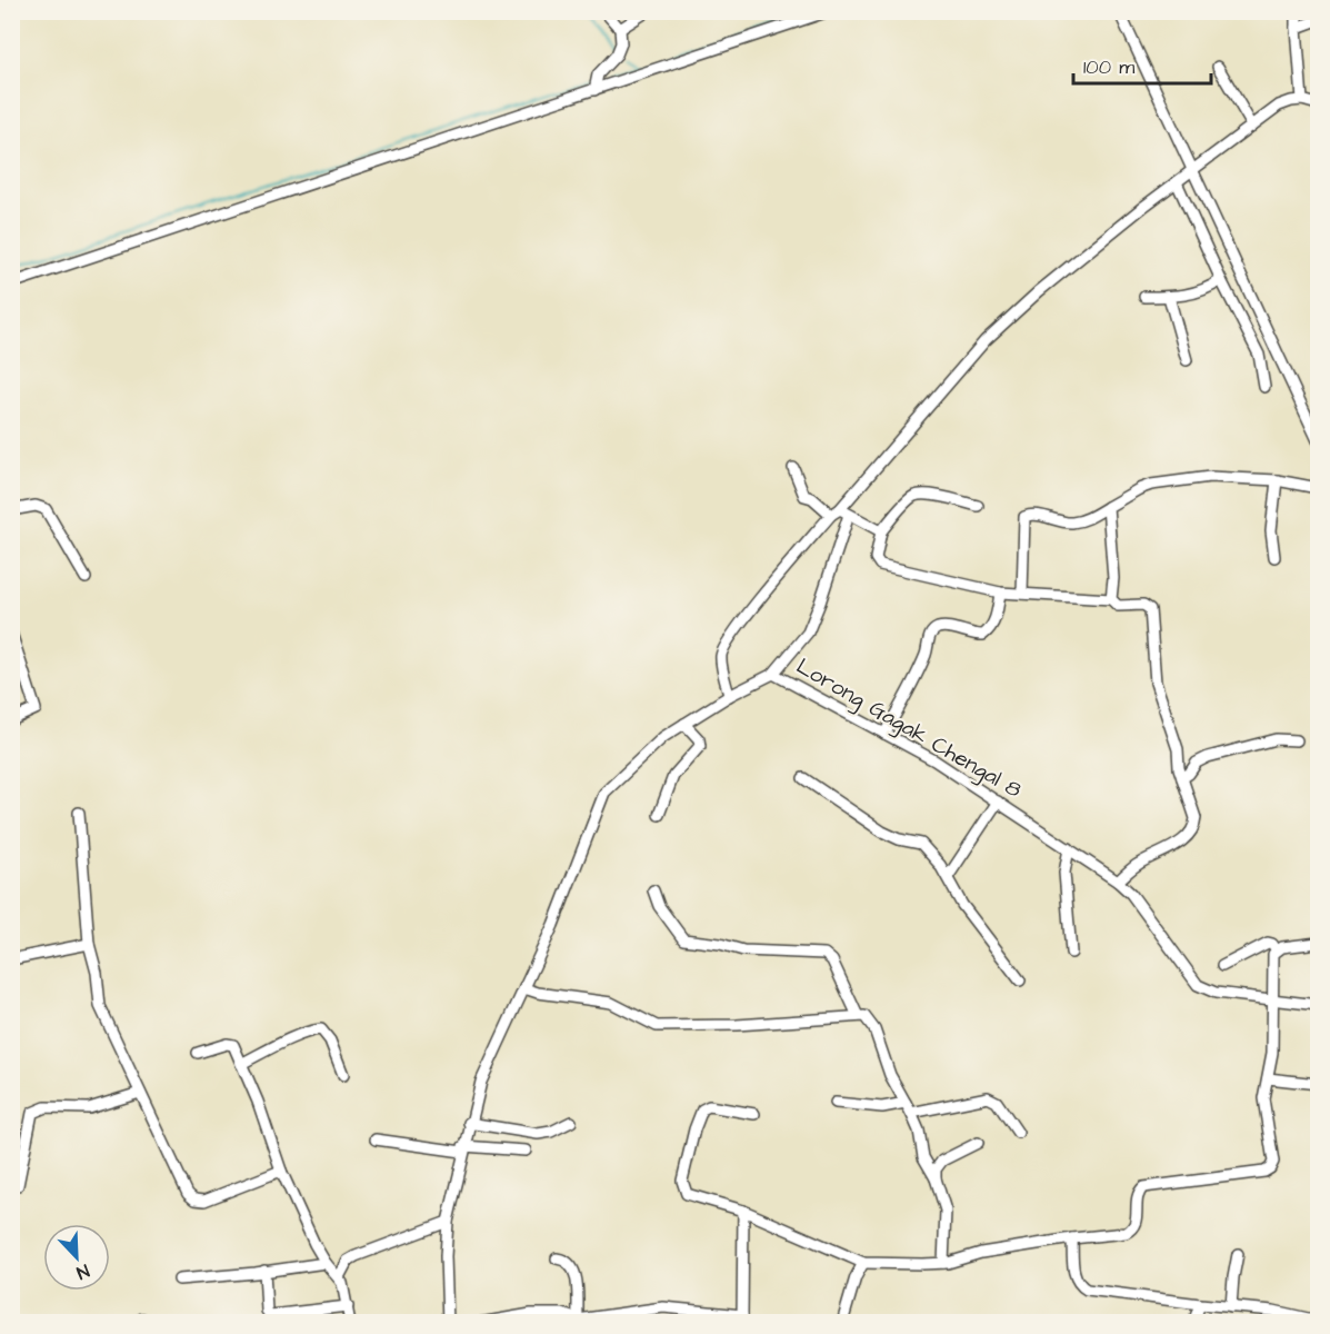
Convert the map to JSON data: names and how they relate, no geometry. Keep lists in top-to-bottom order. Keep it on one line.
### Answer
{"streets":{"street":["Lorong Gagak Chengal 8"]},"scale_bar":"100 m","north":"bottom right"}
